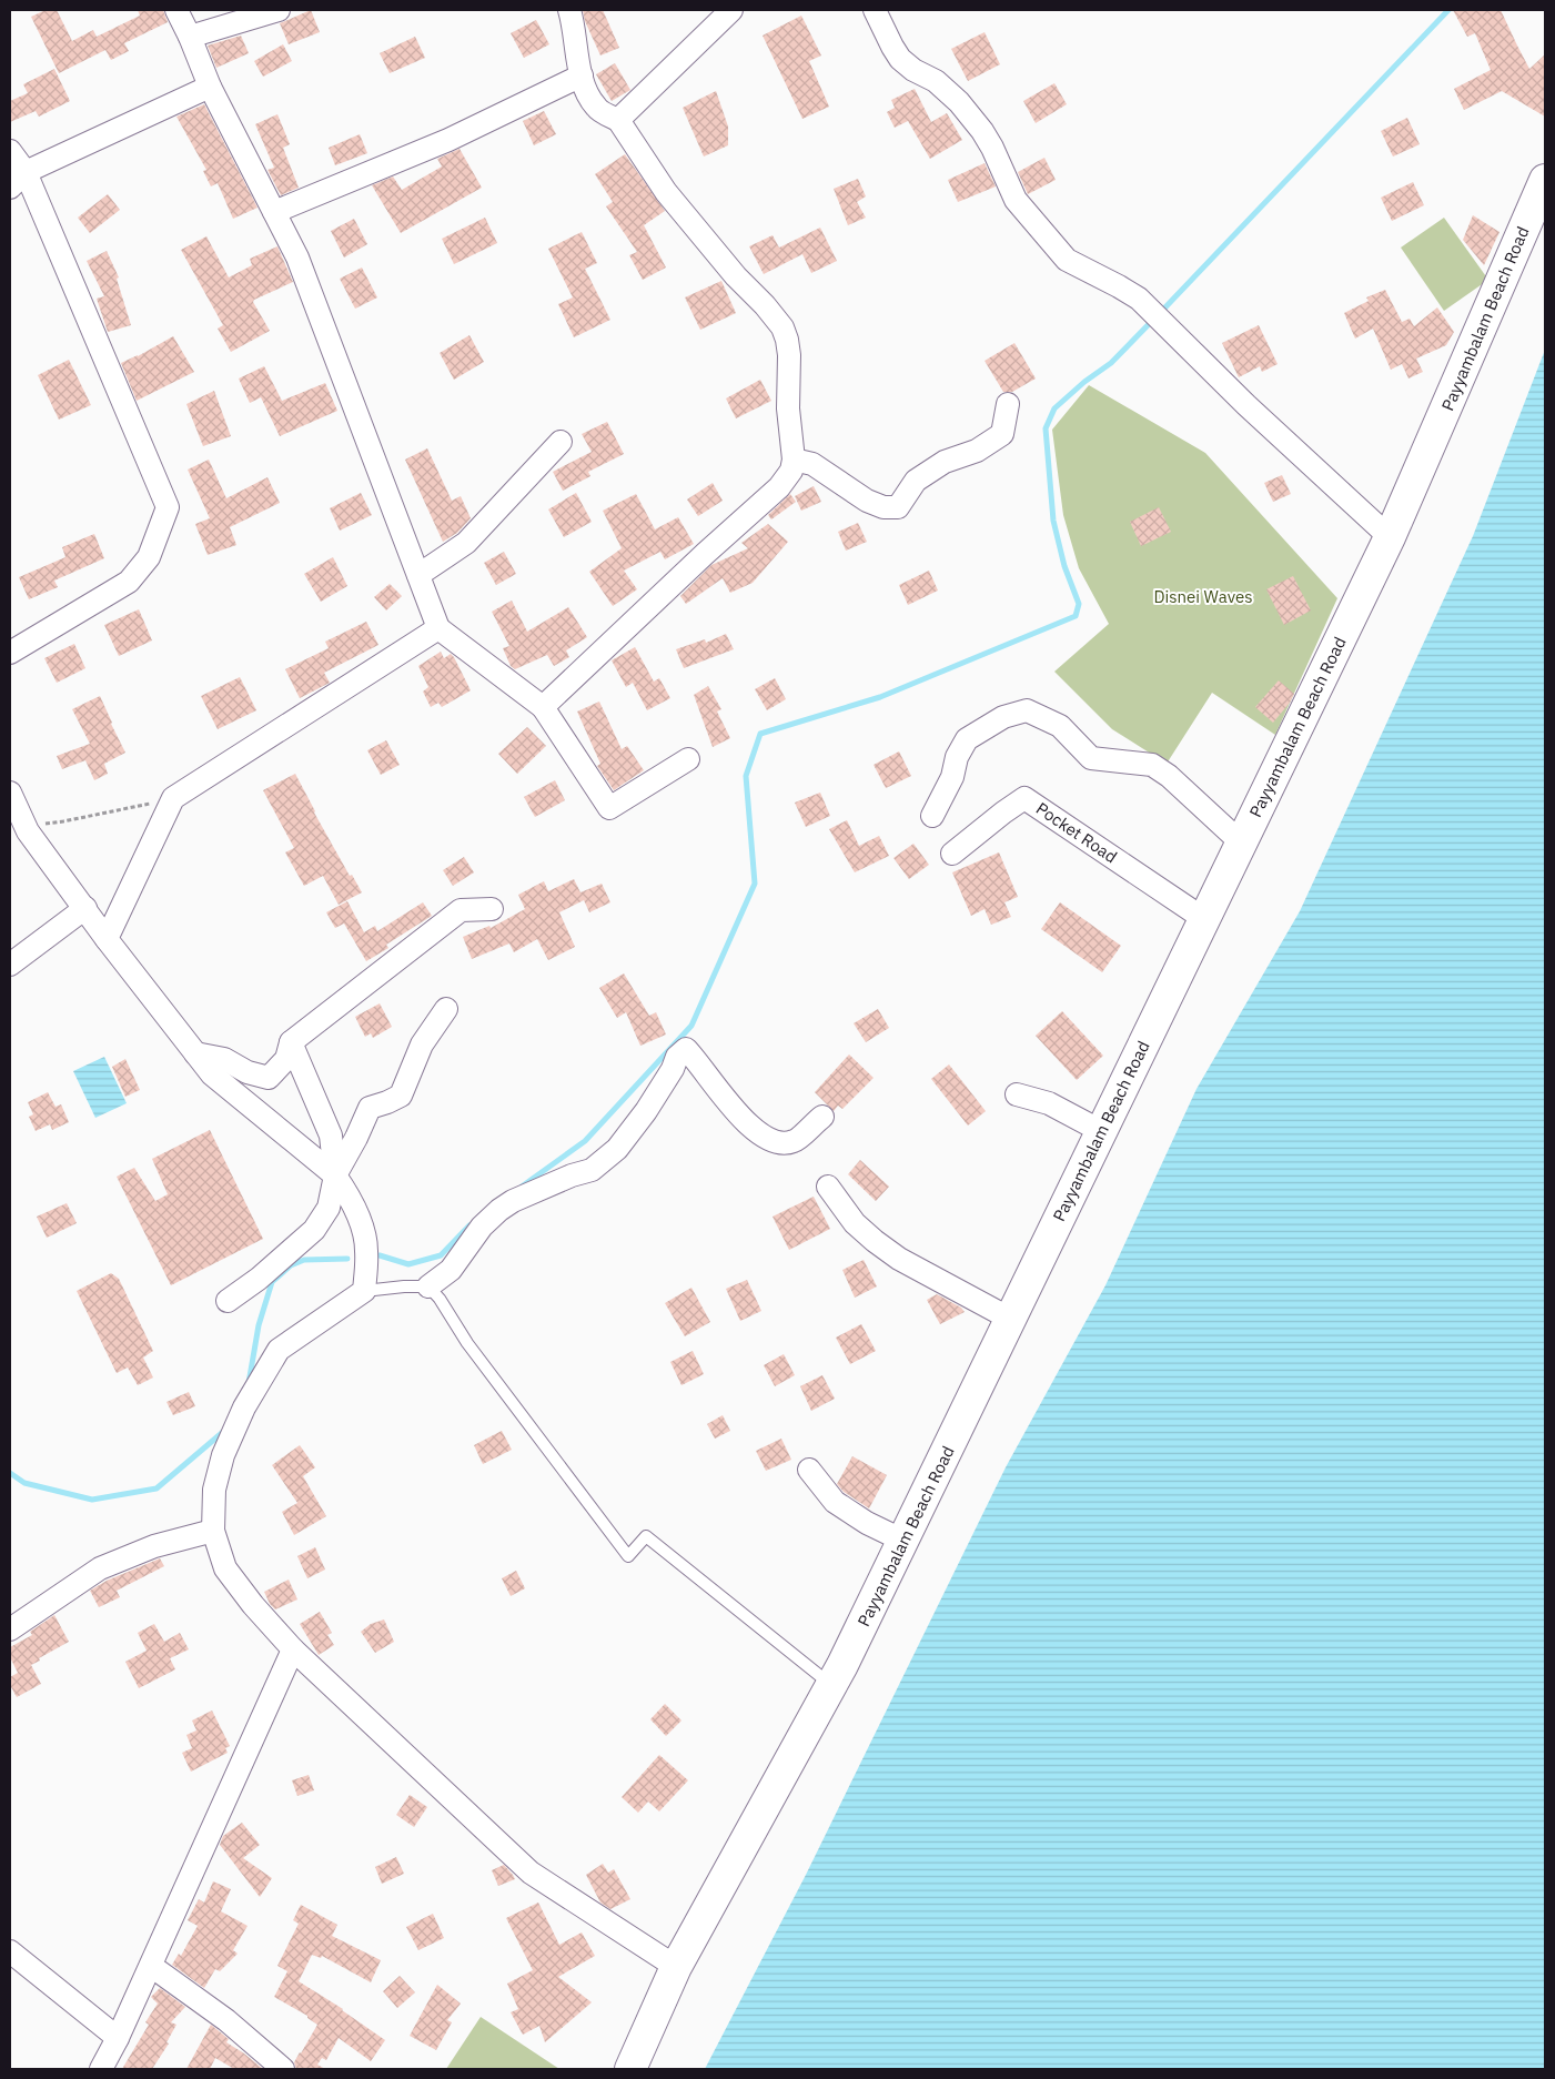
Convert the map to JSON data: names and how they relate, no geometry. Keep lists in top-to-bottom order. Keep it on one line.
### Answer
{"streets":{"main road":["Payyambalam Beach Road"],"street":["Pocket Road"]},"crossings":[["Payyambalam Beach Road","Pocket Road"]],"parks":["Disnei Waves"]}
